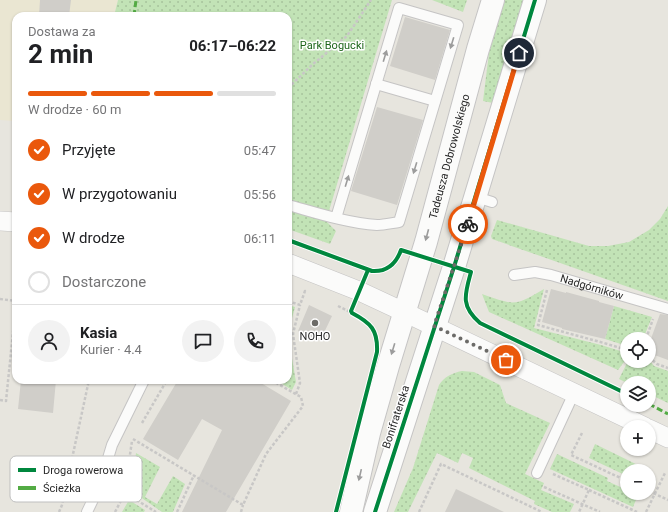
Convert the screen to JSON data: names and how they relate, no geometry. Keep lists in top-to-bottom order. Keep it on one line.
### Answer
{"streets":{"street":["Tadeusza Dobrowolskiego","Bonifraterska"],"lane":["Nadgórników"]},"crossings":[["Tadeusza Dobrowolskiego","Bonifraterska"]],"parks":["Park Bogucki"],"places":["NOHO"],"legend":["Droga rowerowa","Ścieżka"],"page":{"heading":["2 min","Dostawa za","06:17–06:22"],"panel":["Kasia","Kurier · 4.4"],"bar":"W drodze · 60 m","list":[["Przyjęte","05:47"],["W przygotowaniu","05:56"],["W drodze","06:11"],"Dostarczone"],"map_buttons":["+","−"]}}
